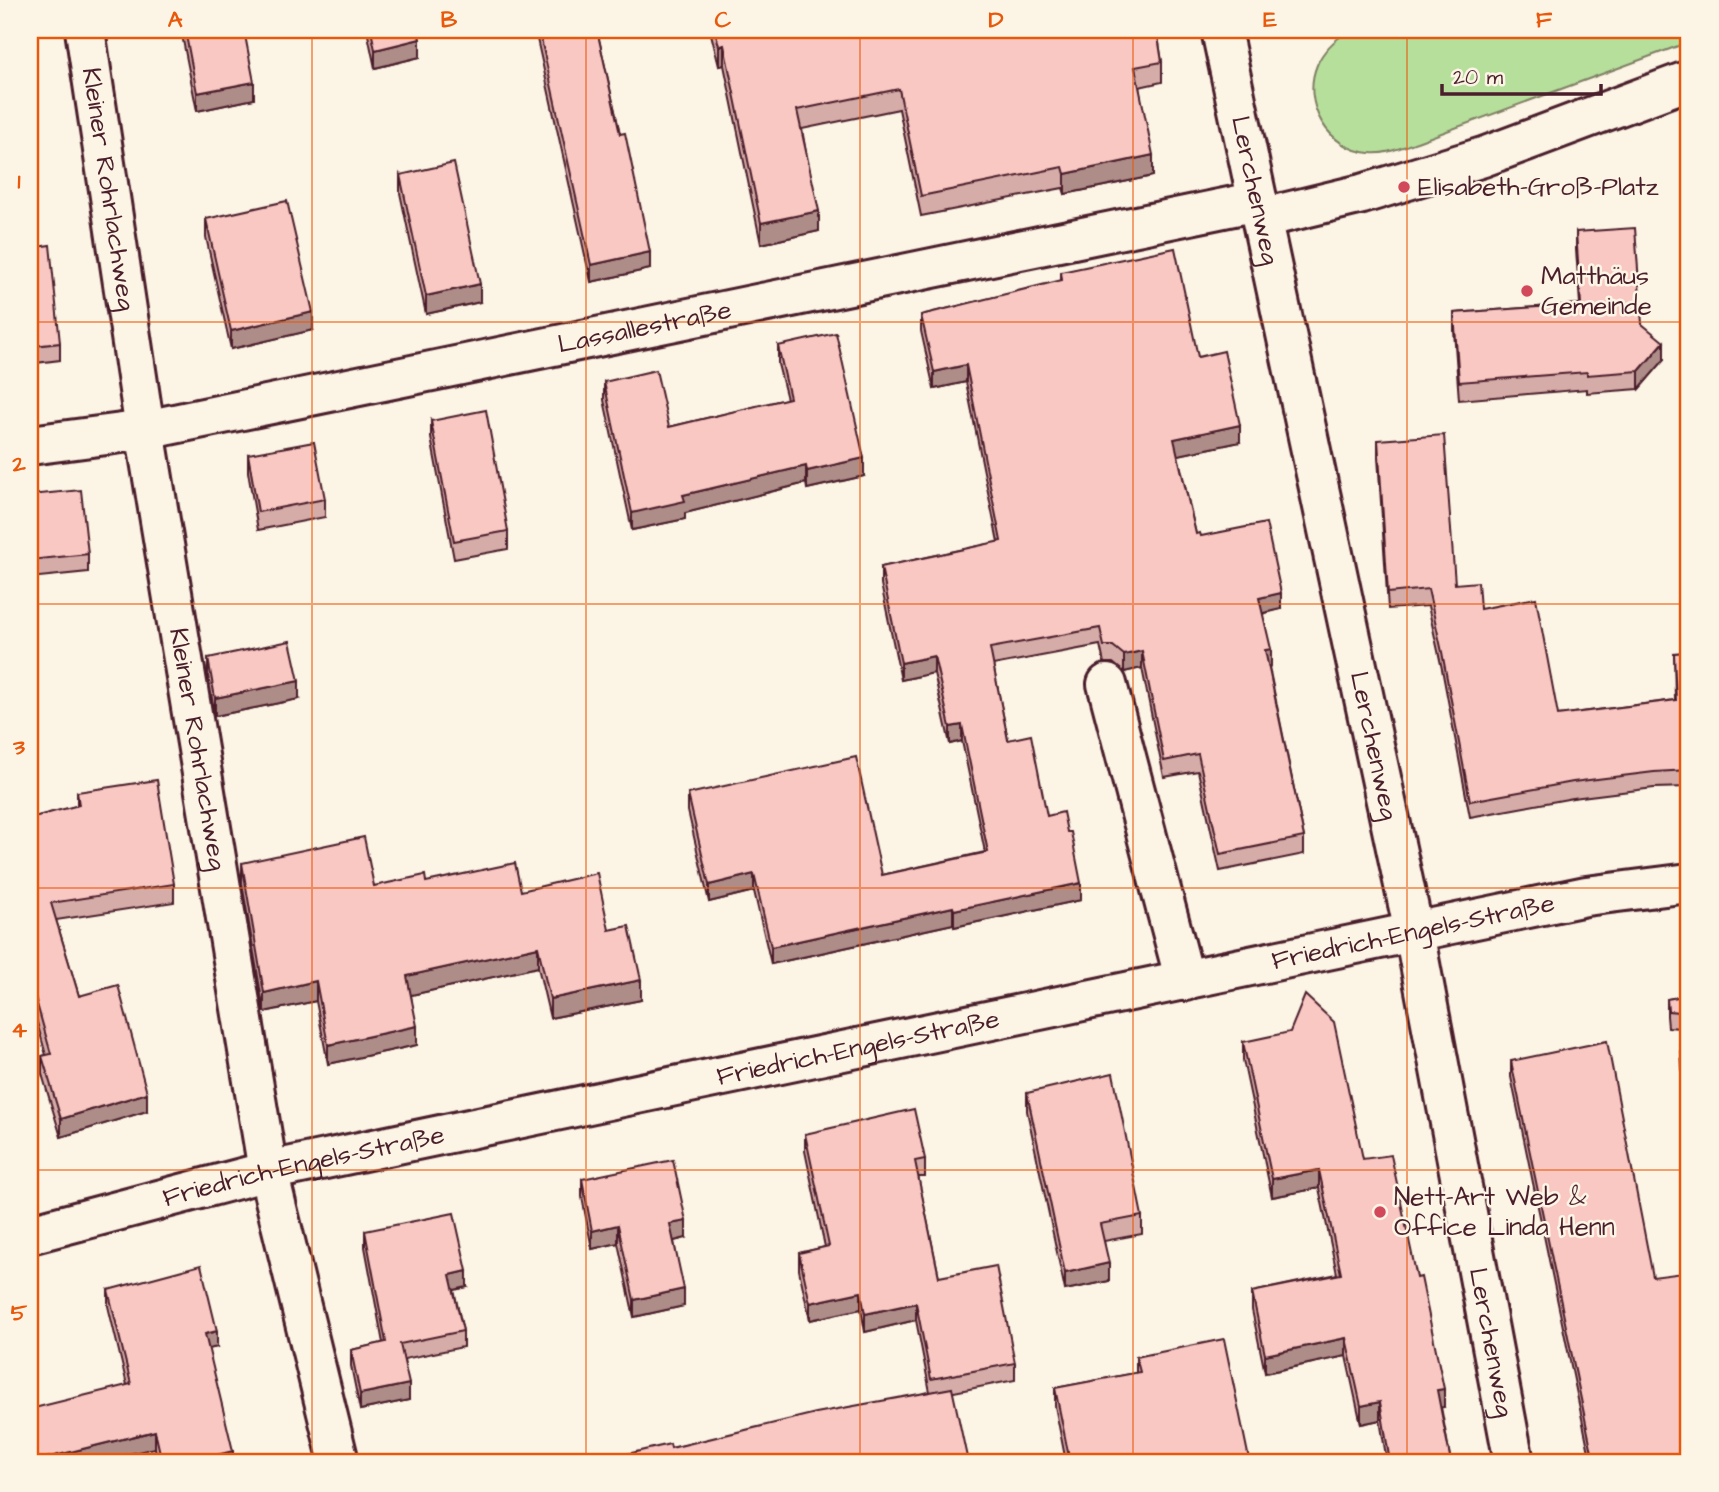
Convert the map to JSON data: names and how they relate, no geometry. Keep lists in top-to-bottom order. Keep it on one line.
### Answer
{"streets":{"street":["Kleiner Rohrlachweg","Lerchenweg","Lassallestraße","Friedrich-Engels-Straße"]},"crossings":[["Kleiner Rohrlachweg","Lassallestraße"],["Kleiner Rohrlachweg","Friedrich-Engels-Straße"],["Lerchenweg","Lassallestraße"],["Lerchenweg","Friedrich-Engels-Straße"]],"places":["Elisabeth-Groß-Platz","Matthäus Gemeinde","Nett-Art Web & Office Linda Henn"],"scale_bar":"20 m","grid":{"columns":["A","B","C","D","E","F"],"rows":["1","2","3","4","5"]}}
